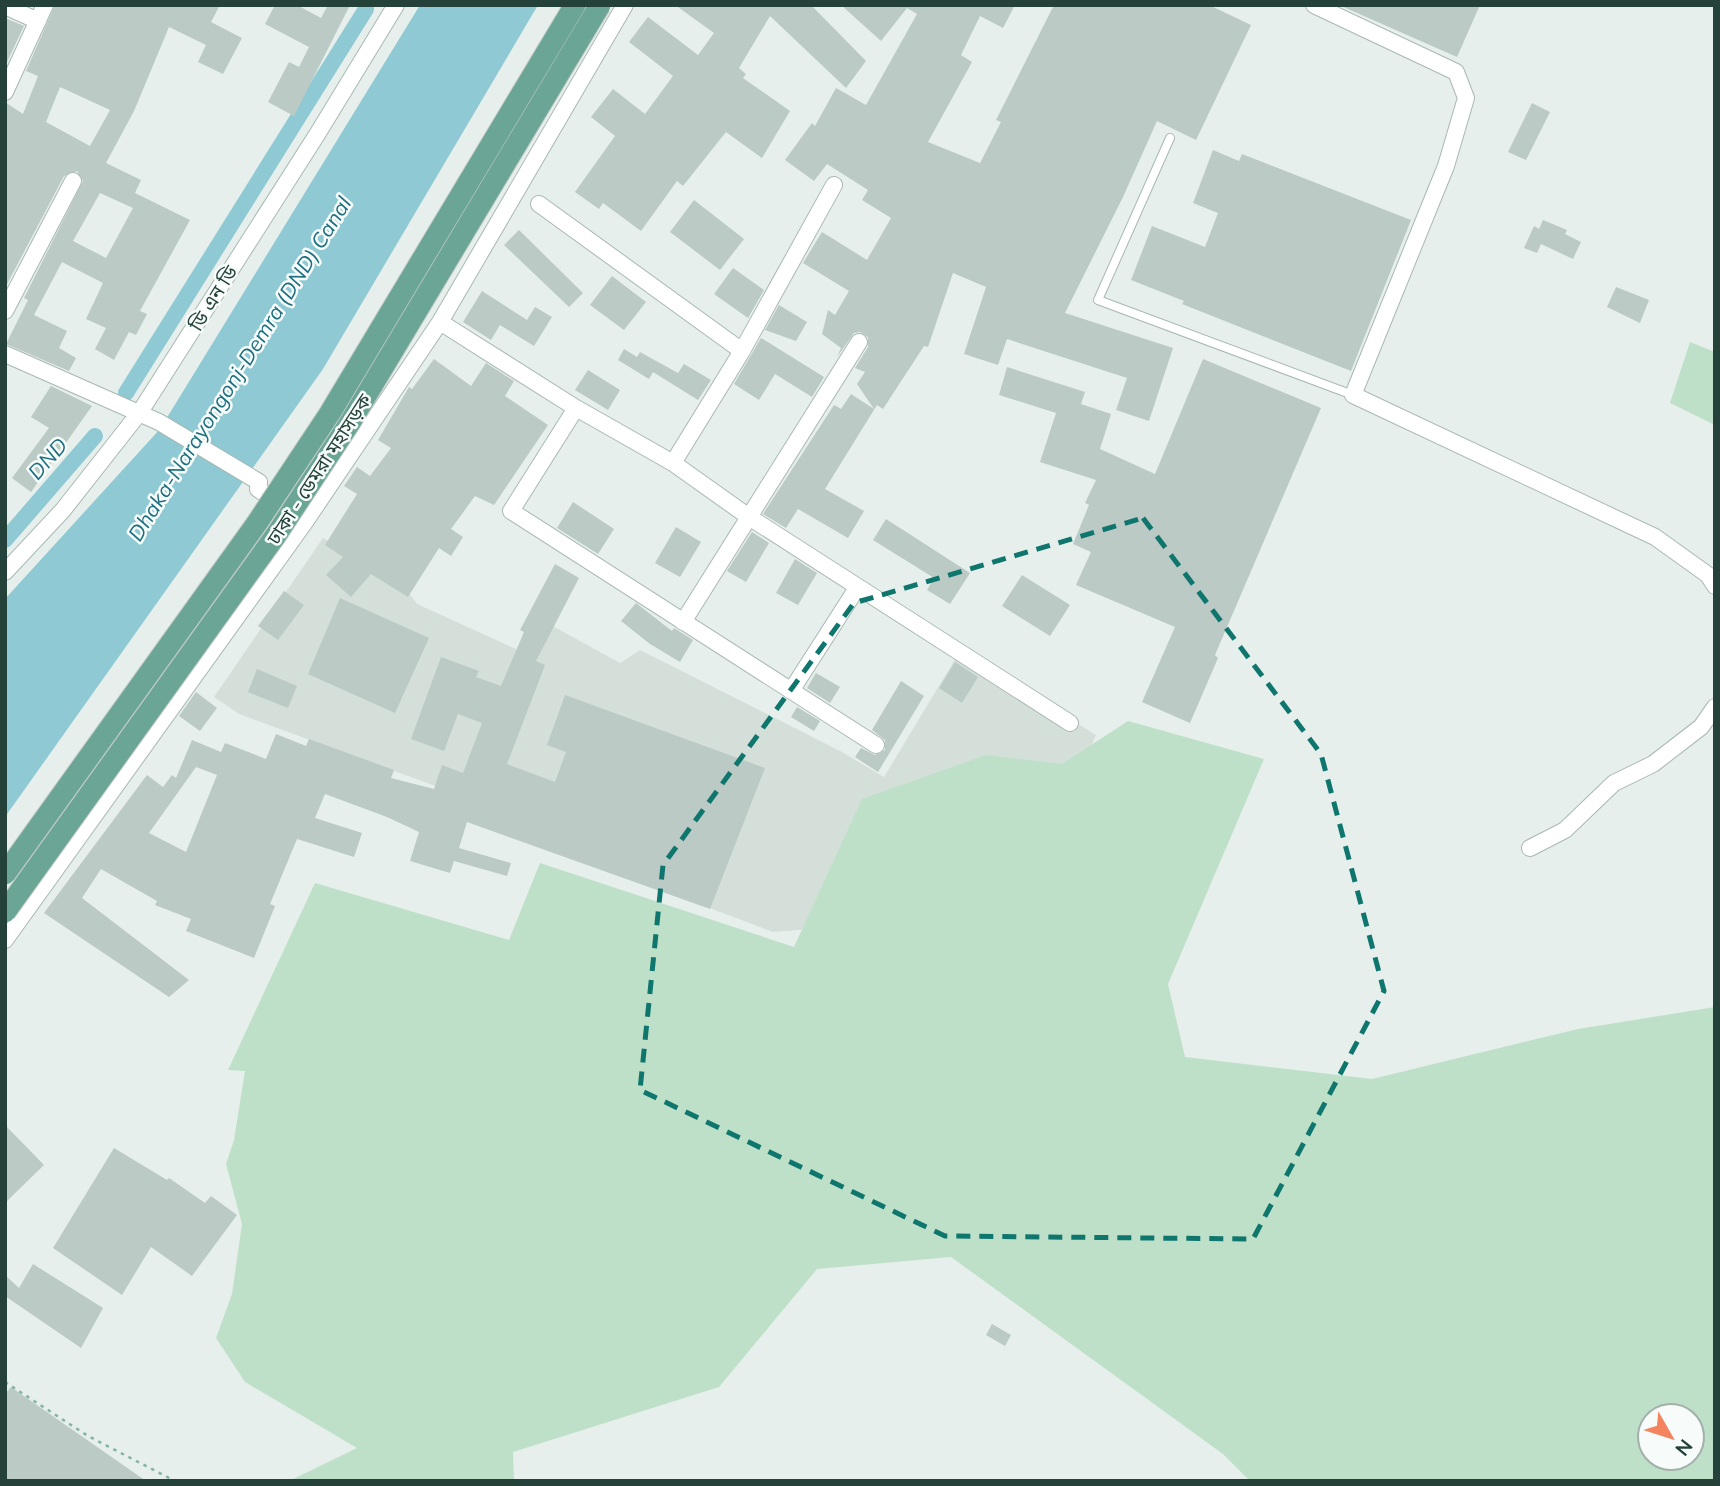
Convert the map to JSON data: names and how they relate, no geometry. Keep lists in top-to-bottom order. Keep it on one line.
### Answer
{"streets":{"main road":["ঢাকা - ডেমরা মহাসড়ক"],"street":["ডি এন ডি"]},"water":["Dhaka-Narayongonj-Demra (DND) Canal","DND"],"north":"bottom right"}
